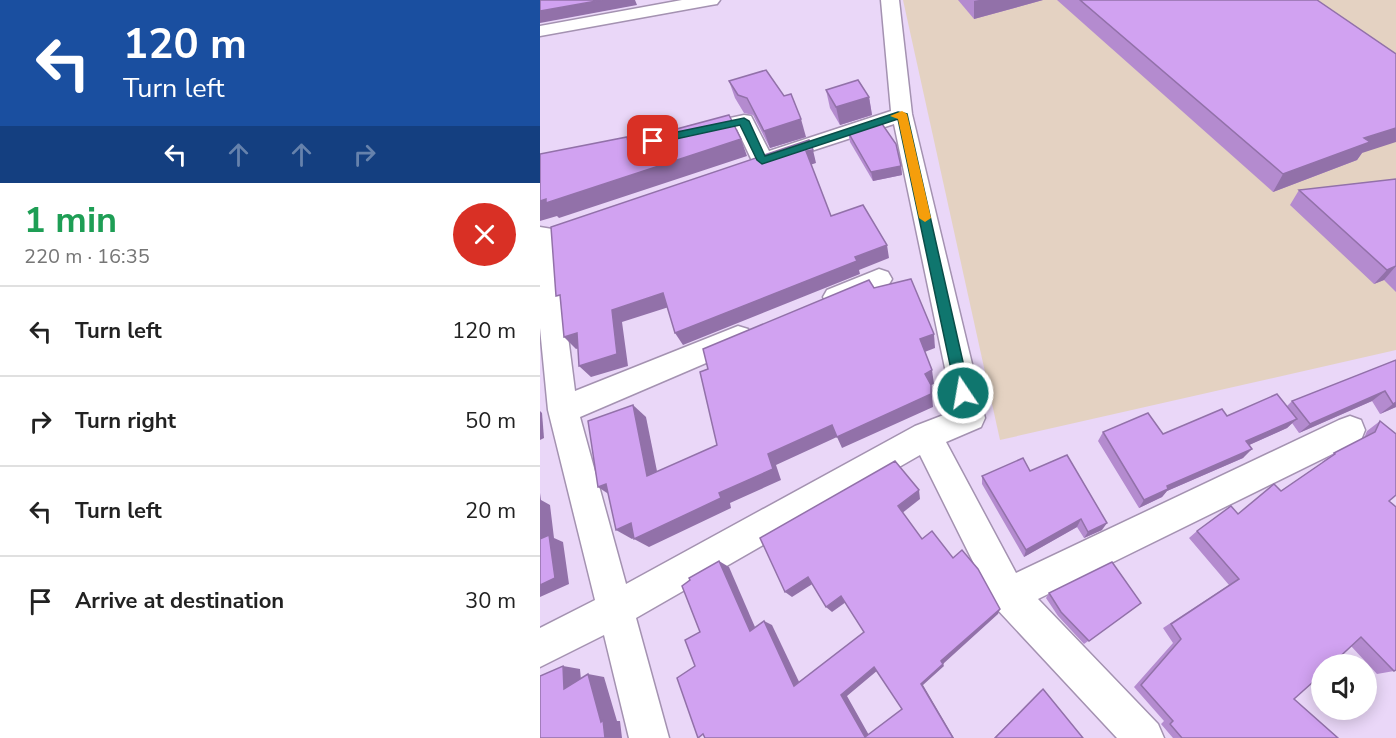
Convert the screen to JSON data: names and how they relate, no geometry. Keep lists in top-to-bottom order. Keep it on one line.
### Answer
{"page":{"turn":["120 m","Turn left"],"heading":["1 min","220 m · 16:35"],"list":[{"name":"Turn left","value":"120 m"},{"name":"Turn right","value":"50 m"},{"name":"Turn left","value":"20 m"},{"name":"Arrive at destination","value":"30 m"}]}}
